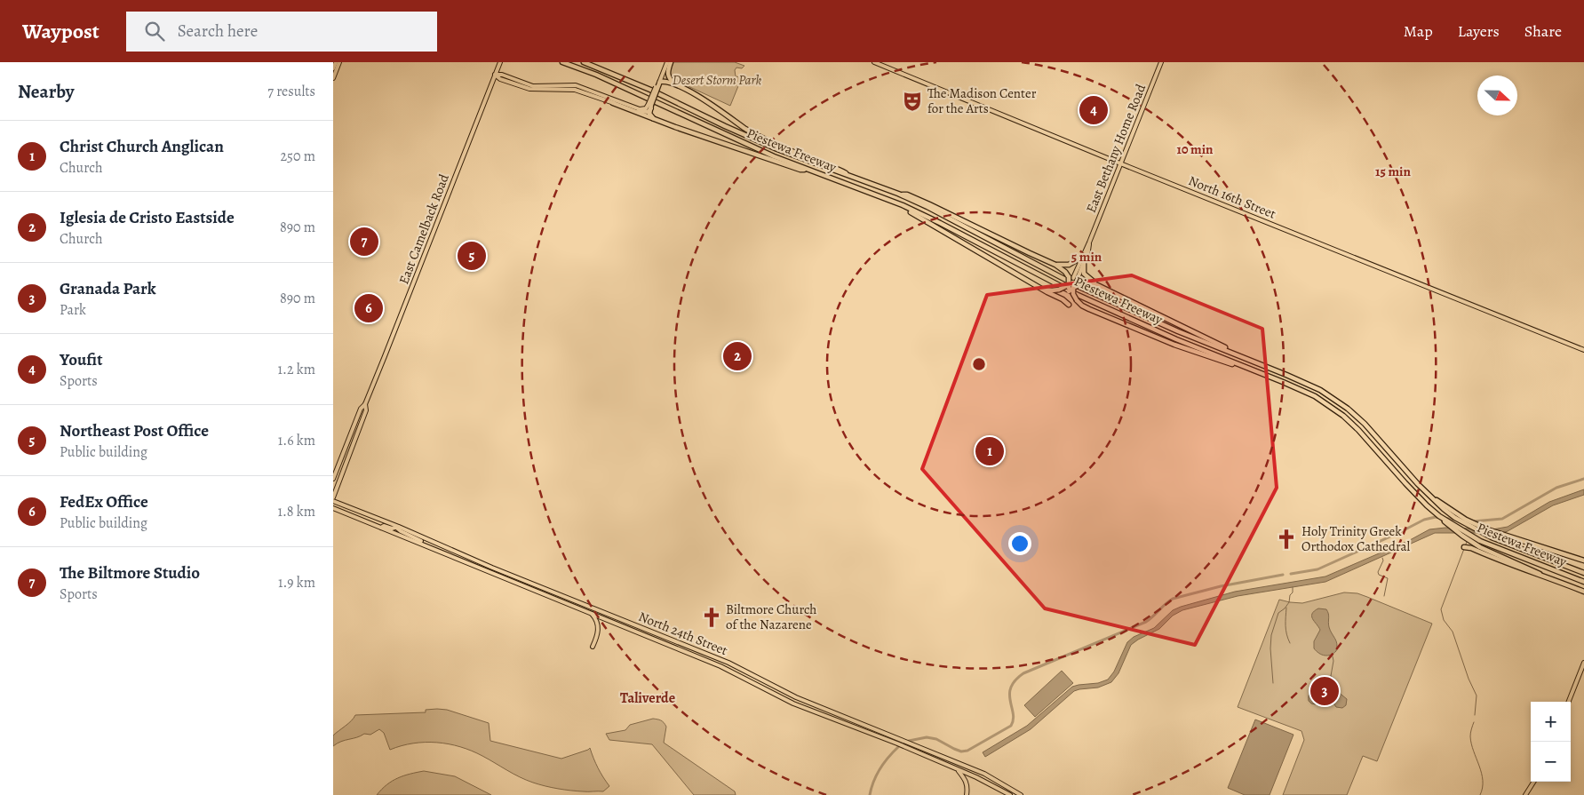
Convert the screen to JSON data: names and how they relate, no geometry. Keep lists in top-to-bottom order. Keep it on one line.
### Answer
{"streets":{"highway":["Piestewa Freeway"],"main road":["East Bethany Home Road","North 16th Street","East Camelback Road","North 24th Street"]},"crossings":[["East Bethany Home Road","North 16th Street"]],"districts":["Taliverde"],"parks":["Desert Storm Park"],"places":{"theatre":["The Madison Center for the Arts"],"church":["Holy Trinity Greek Orthodox Cathedral","Biltmore Church of the Nazarene"]},"north":"right","page":{"header":"Waypost","search":"Search here","nav":["Map","Layers","Share"],"heading":["Nearby","7 results"],"pins":["4","7","5","6","2","1","3"],"list":[{"mark":"1","name":"Christ Church Anglican","note":"Church","value":"250 m"},{"mark":"2","name":"Iglesia de Cristo Eastside","note":"Church","value":"890 m"},{"mark":"3","name":"Granada Park","note":"Park","value":"890 m"},{"mark":"4","name":"Youfit","note":"Sports","value":"1.2 km"},{"mark":"5","name":"Northeast Post Office","note":"Public building","value":"1.6 km"},{"mark":"6","name":"FedEx Office","note":"Public building","value":"1.8 km"},{"mark":"7","name":"The Biltmore Studio","note":"Sports","value":"1.9 km"}],"map_buttons":["+","−"]},"rings":["10 min","15 min","5 min"]}
